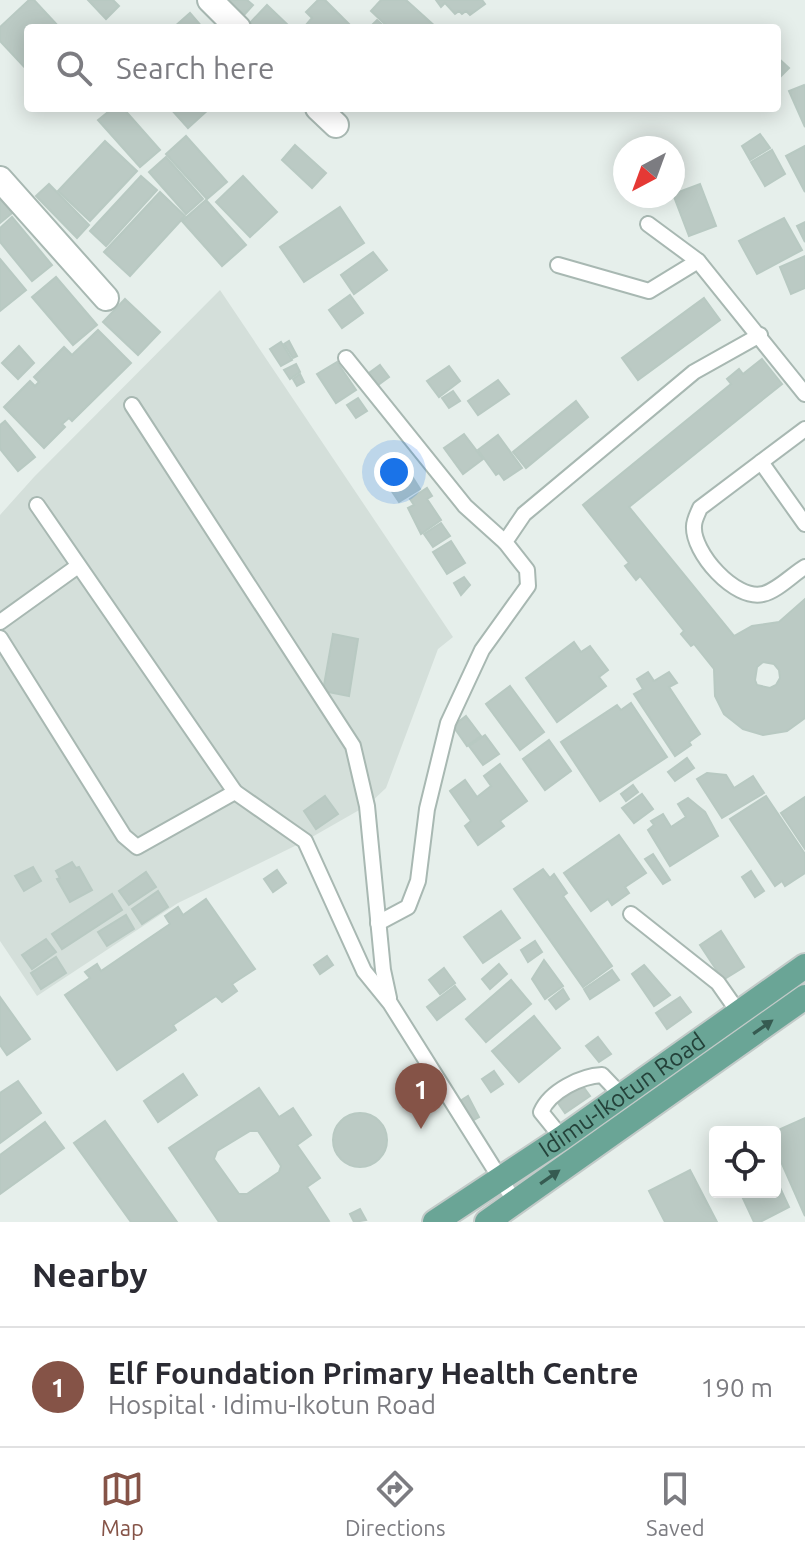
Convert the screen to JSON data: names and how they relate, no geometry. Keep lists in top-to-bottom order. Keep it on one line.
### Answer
{"streets":{"main road":["Idimu-Ikotun Road"]},"north":"bottom left","page":{"search":"Search here","pins":"1","heading":"Nearby","list":[{"mark":"1","name":"Elf Foundation Primary Health Centre","note":"Hospital · Idimu-Ikotun Road","value":"190 m"}],"nav":["Map","Directions","Saved"]}}
